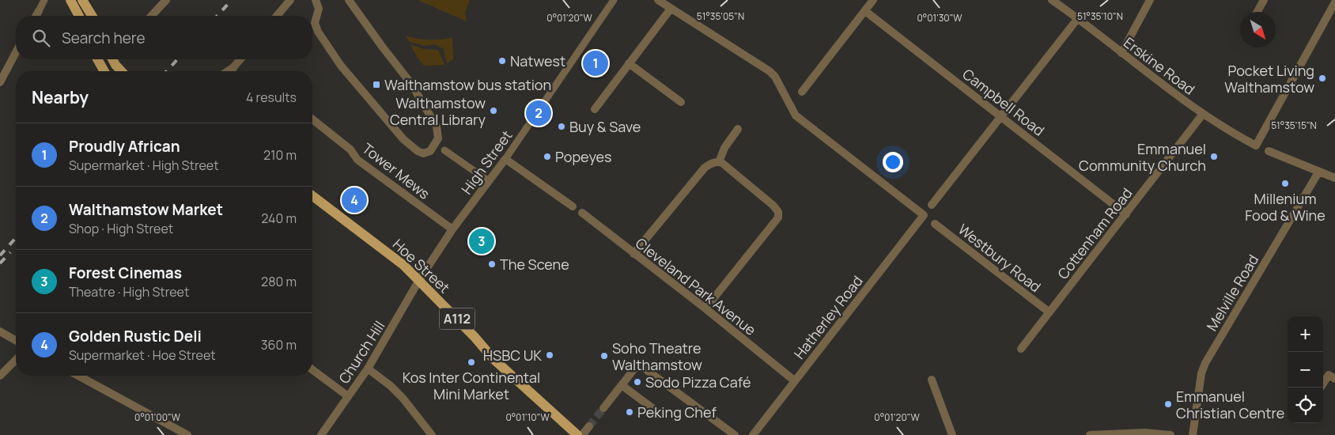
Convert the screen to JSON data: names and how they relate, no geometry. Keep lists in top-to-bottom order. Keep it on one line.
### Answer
{"streets":{"main road":["Hoe Street","A112"],"street":["Erskine Road","Campbell Road","High Street","Tower Mews","Cottenham Road","Westbury Road","Cleveland Park Avenue","Melville Road","Hatherley Road","Church Hill"]},"crossings":[["Erskine Road","Cottenham Road"],["Campbell Road","Cottenham Road"],["High Street","Tower Mews"],["High Street","Hoe Street"],["High Street","Church Hill"],["Cottenham Road","Westbury Road"],["Hoe Street","Church Hill"],["Cleveland Park Avenue","Hatherley Road"]],"places":{"other":["Natwest","Pocket Living Walthamstow","Walthamstow Central Library","Buy & Save","Popeyes","Emmanuel Community Church","Millenium Food & Wine","The Scene","HSBC UK","Soho Theatre Walthamstow","Kos Inter Continental Mini Market","Sodo Pizza Café","Emmanuel Christian Centre","Peking Chef"],"transit":["Walthamstow bus station"]},"north":"bottom right","page":{"search":"Search here","pins":["1","2","4","3"],"heading":["Nearby","4 results"],"list":[{"mark":"1","name":"Proudly African","note":"Supermarket · High Street","value":"210 m"},{"mark":"2","name":"Walthamstow Market","note":"Shop · High Street","value":"240 m"},{"mark":"3","name":"Forest Cinemas","note":"Theatre · High Street","value":"280 m"},{"mark":"4","name":"Golden Rustic Deli","note":"Supermarket · Hoe Street","value":"360 m"}],"map_buttons":["+","−"]},"coordinates":["51°35'05\"N","51°35'10\"N","0°01'30\"W","0°01'20\"W","51°35'15\"N","0°01'00\"W","0°01'10\"W"]}
